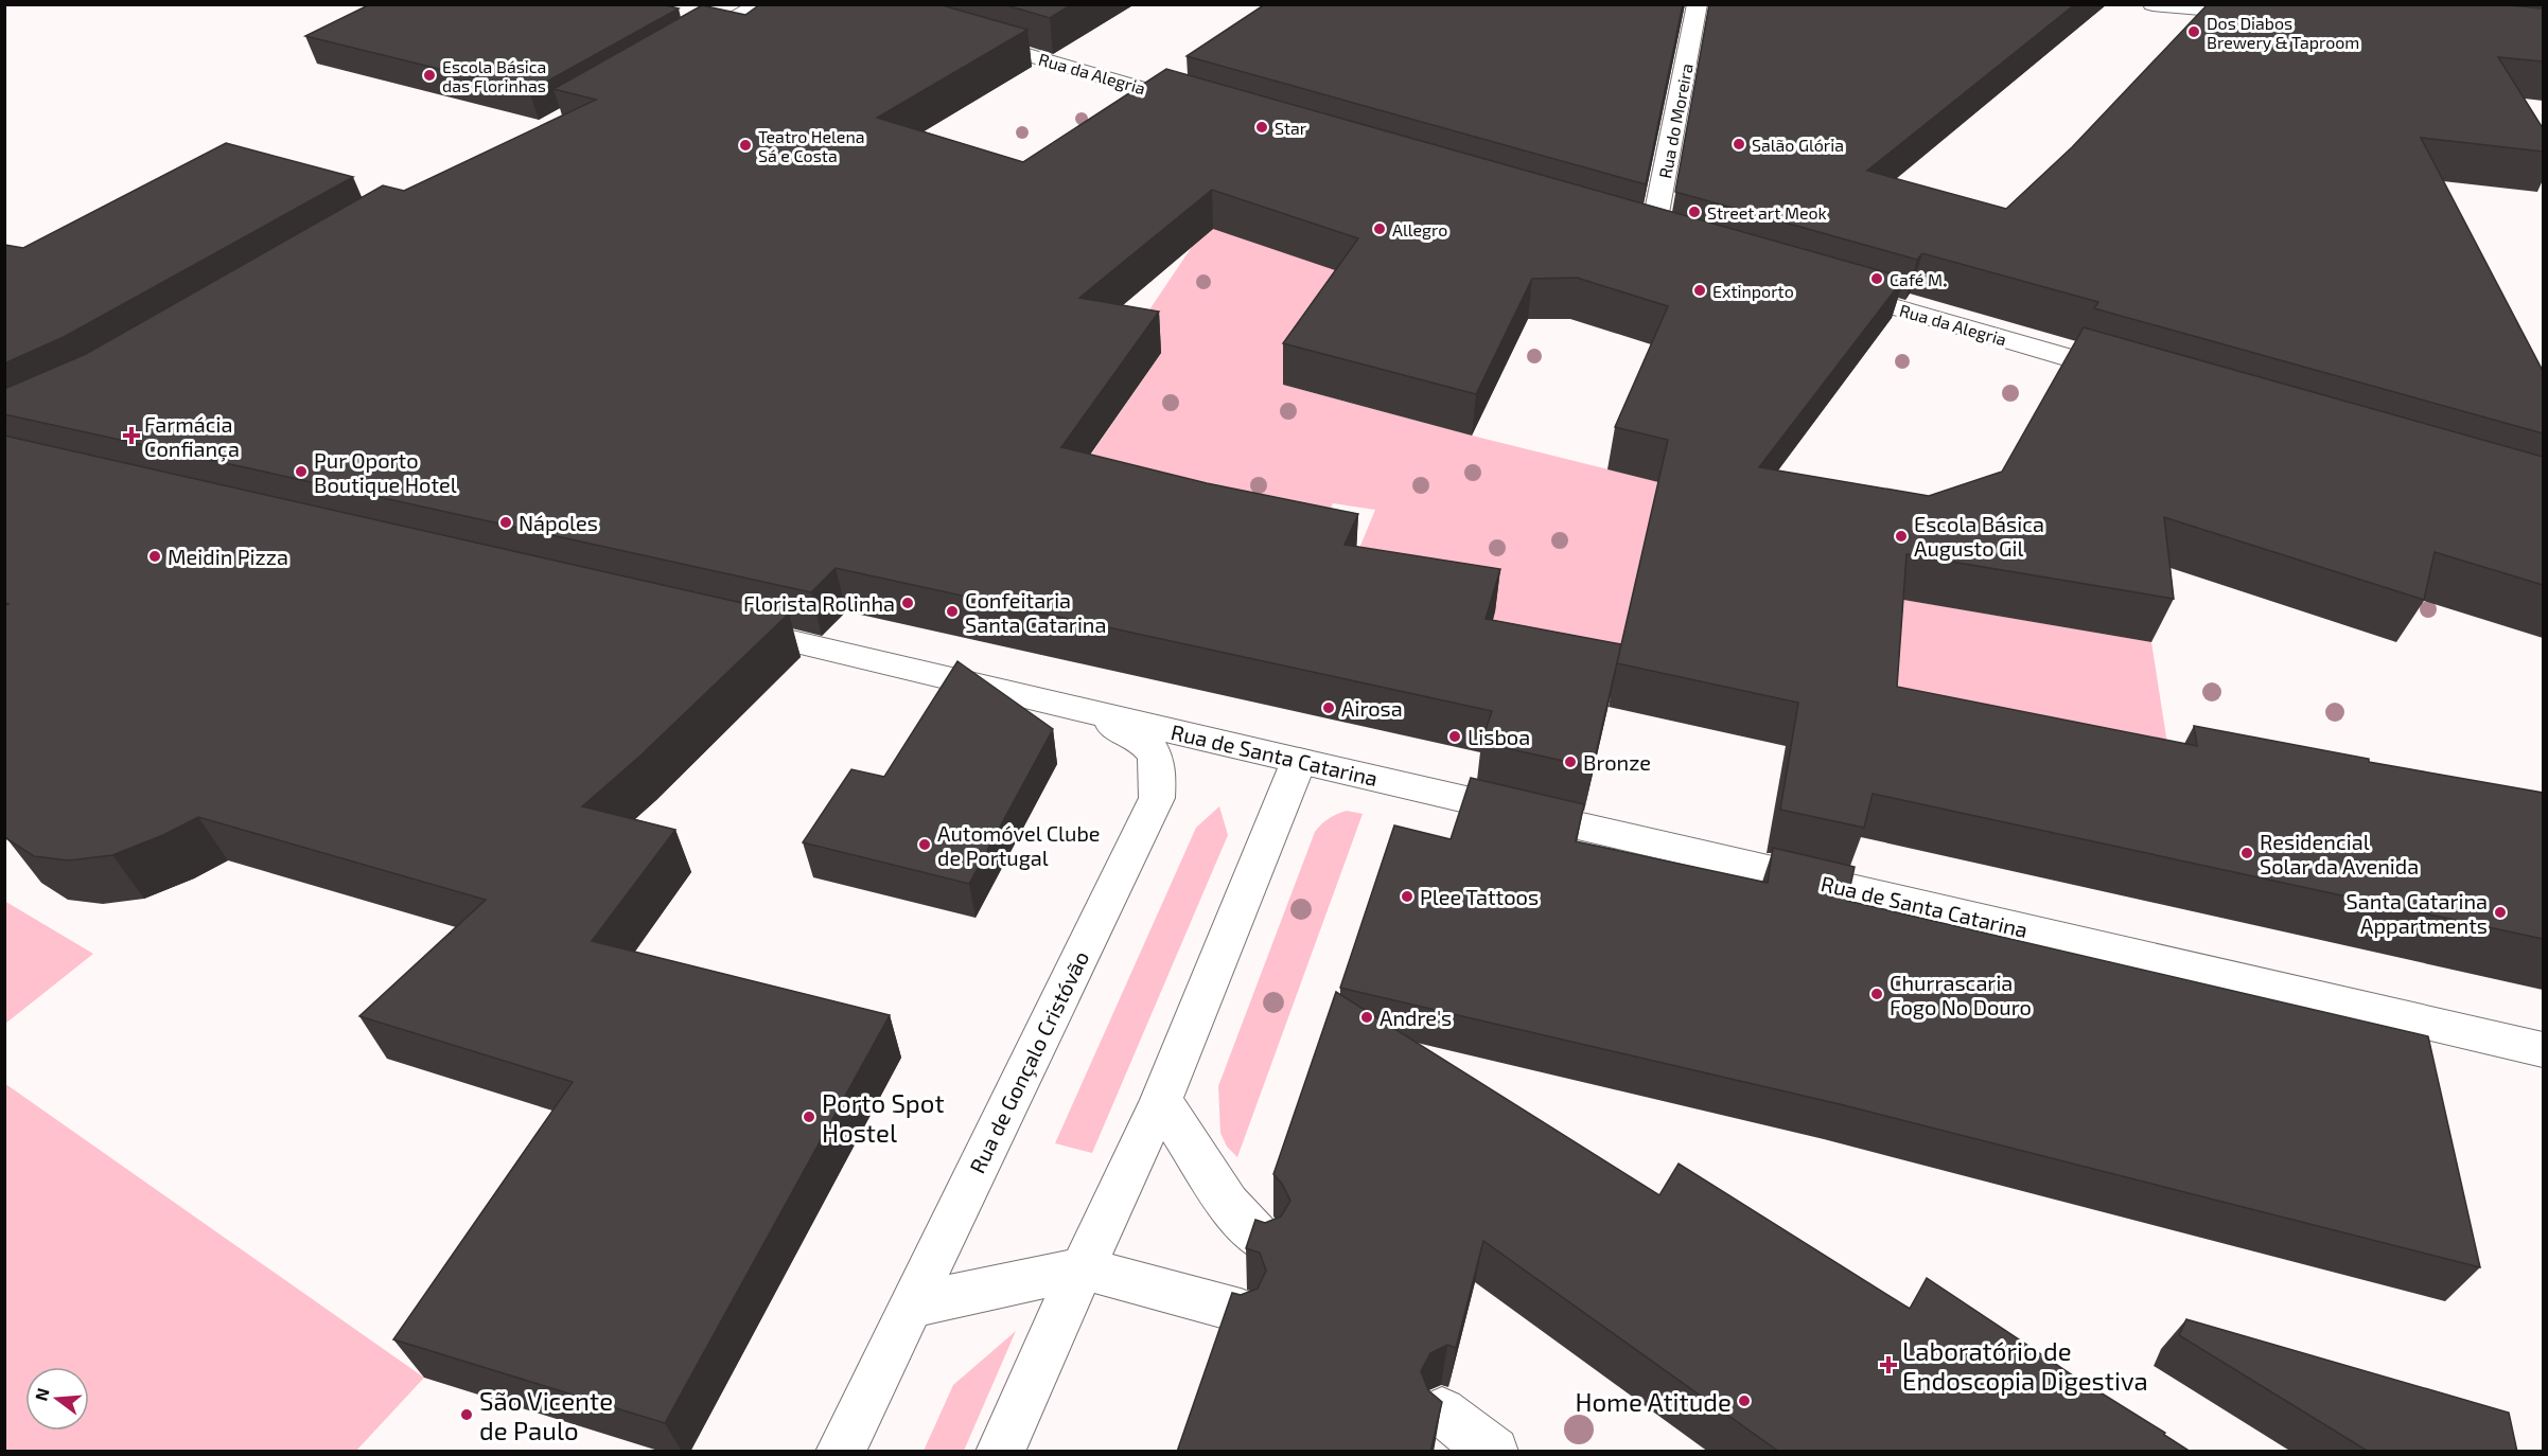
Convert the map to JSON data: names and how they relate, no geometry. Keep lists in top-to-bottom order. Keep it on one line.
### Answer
{"streets":{"main road":["Rua da Alegria","Rua do Moreira","Rua de Santa Catarina","Rua de Gonçalo Cristóvão"]},"crossings":[["Rua de Santa Catarina","Rua de Gonçalo Cristóvão"]],"places":{"other":["Dos Diabos Brewery & Taproom","Escola Básica das Florinhas","Star","Salão Glória","Teatro Helena Sá e Costa","Street art Meok","Allegro","Café M.","Extinporto","Pur Oporto Boutique Hotel","Nápoles","Escola Básica Augusto Gil","Meidin Pizza","Florista Rolinha","Confeitaria Santa Catarina","Airosa","Lisboa","Bronze","Automóvel Clube de Portugal","Residencial Solar da Avenida","Plee Tattoos","Santa Catarina Appartments","Churrascaria Fogo No Douro","Andre's","Porto Spot Hostel","Home Atitude","São Vicente de Paulo"],"health":["Farmácia Confiança","Laboratório de Endoscopia Digestiva"]},"north":"left"}
